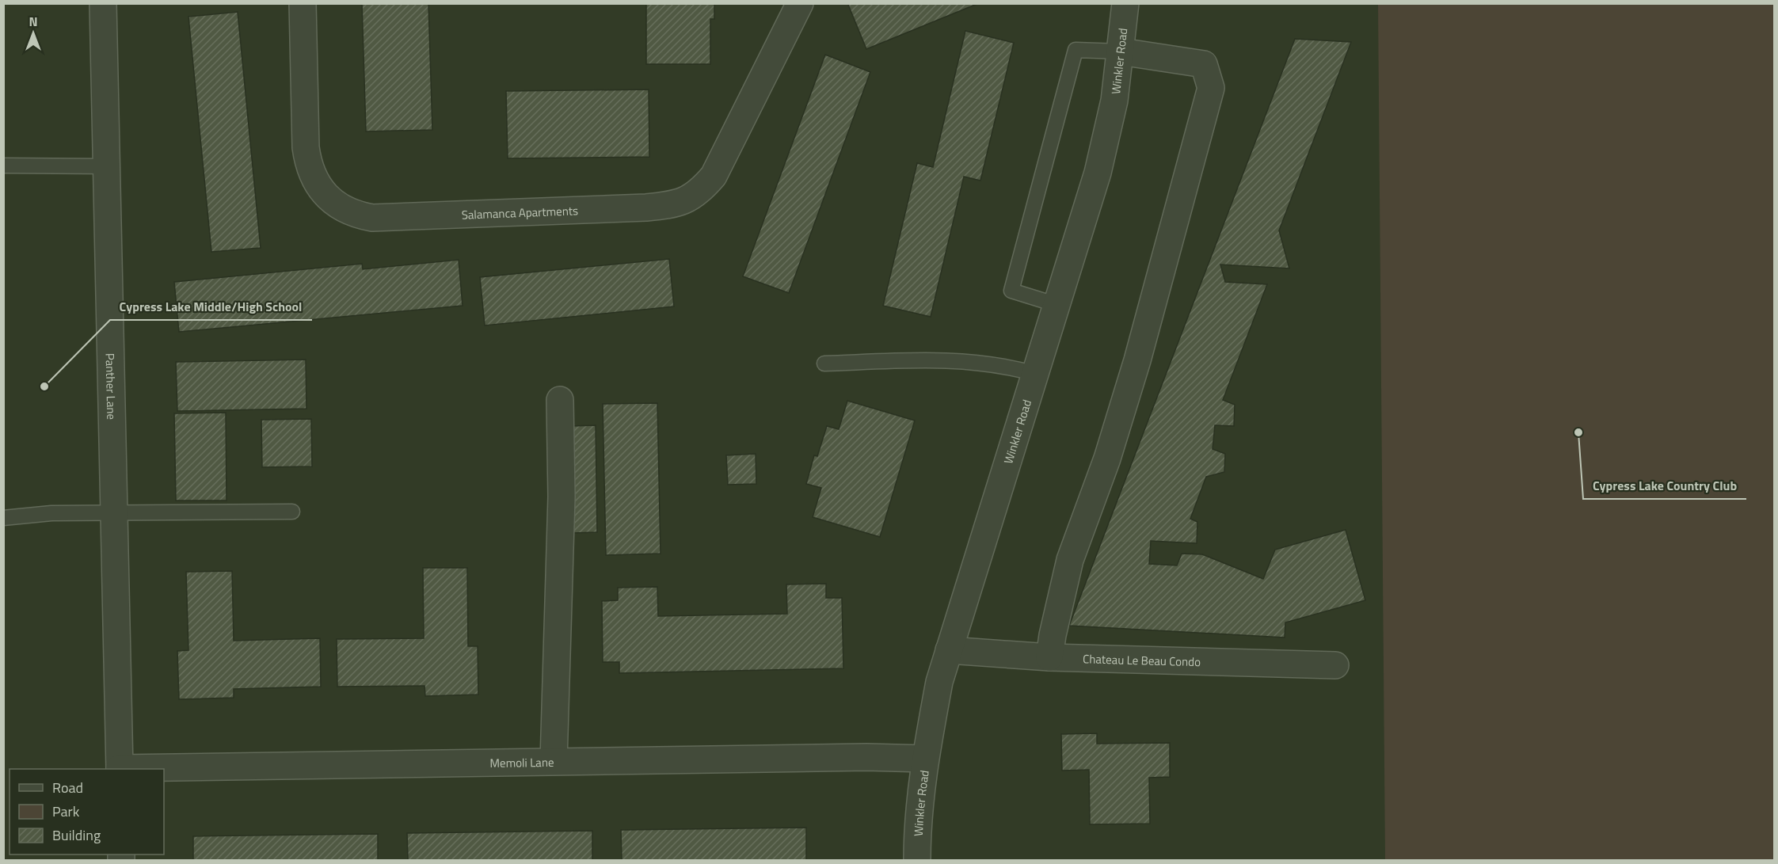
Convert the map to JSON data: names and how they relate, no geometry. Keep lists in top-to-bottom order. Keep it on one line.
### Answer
{"streets":{"street":["Winkler Road","Salamanca Apartments","Panther Lane","Chateau Le Beau Condo","Memoli Lane"]},"crossings":[["Winkler Road","Chateau Le Beau Condo"],["Winkler Road","Memoli Lane"],["Panther Lane","Memoli Lane"]],"places":["Cypress Lake Middle/High School","Cypress Lake Country Club"],"legend":["Road","Park","Building"],"north":"top"}
